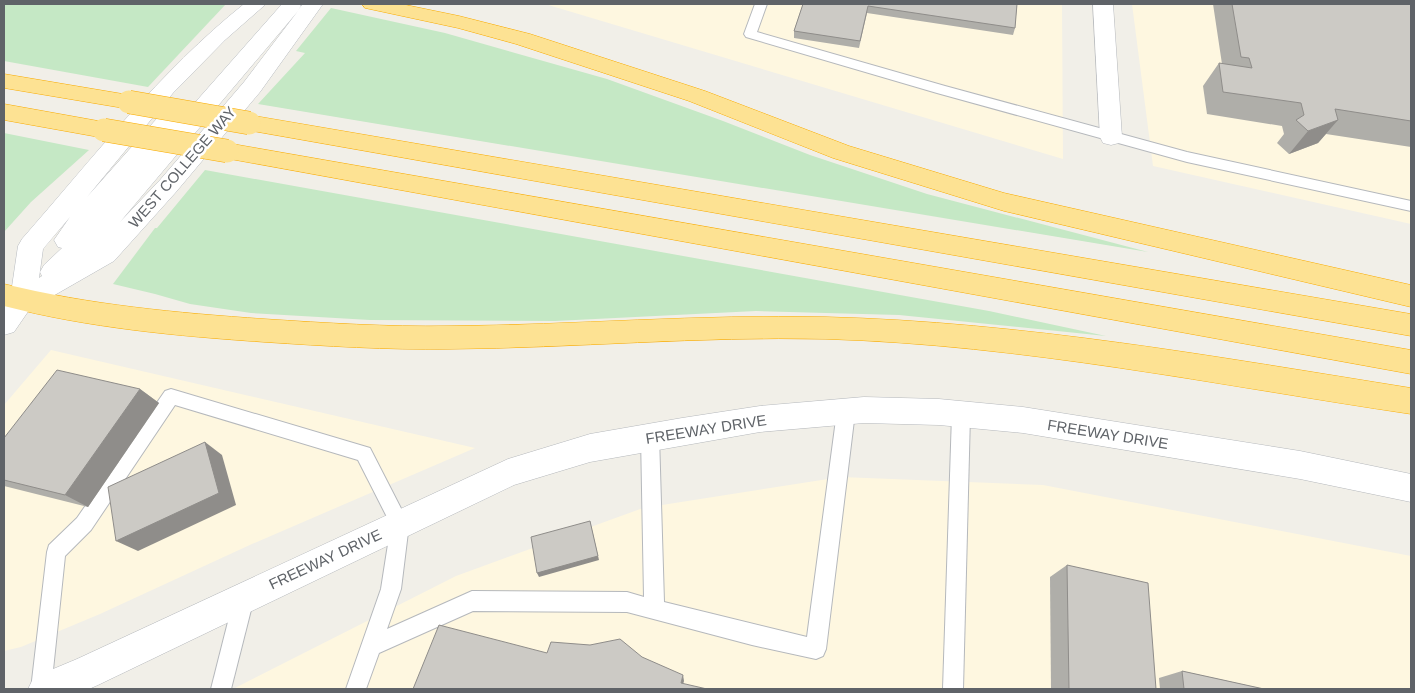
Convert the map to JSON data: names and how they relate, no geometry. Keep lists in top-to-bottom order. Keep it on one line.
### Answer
{"streets":{"main road":["WEST COLLEGE WAY","FREEWAY DRIVE"]}}
